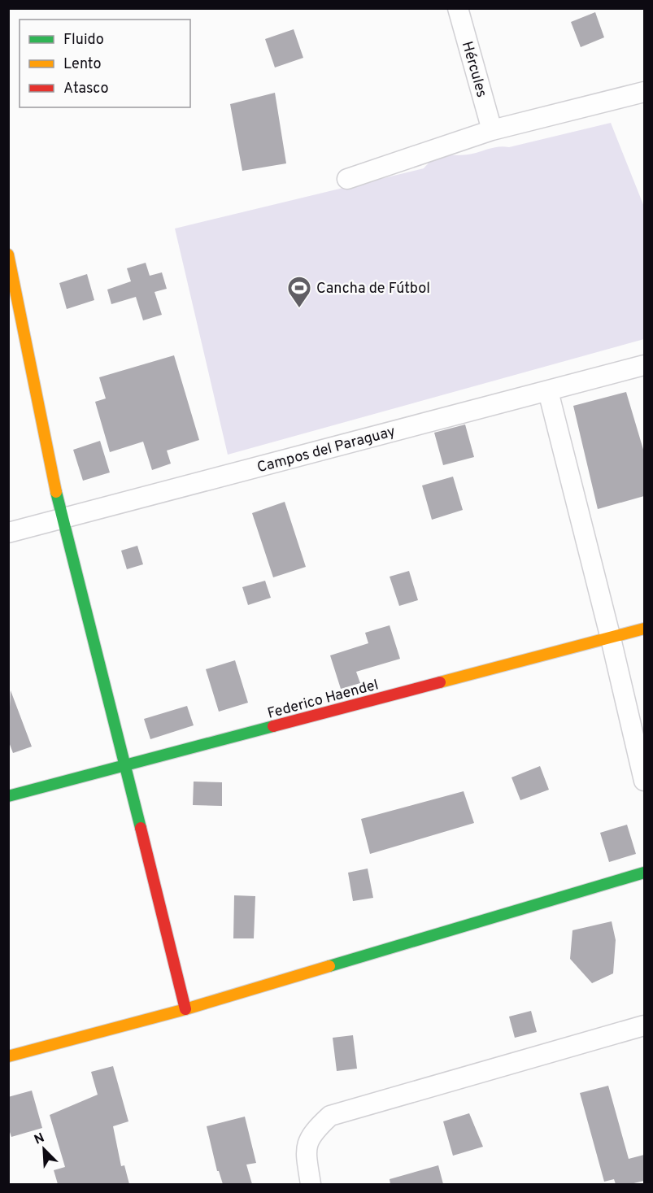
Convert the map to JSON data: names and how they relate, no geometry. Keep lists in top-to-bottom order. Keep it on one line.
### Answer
{"streets":{"street":["Hércules","Campos del Paraguay","Federico Haendel"]},"places":{"sports":["Cancha de Fútbol"]},"legend":["Fluido","Lento","Atasco"],"north":"top left"}
